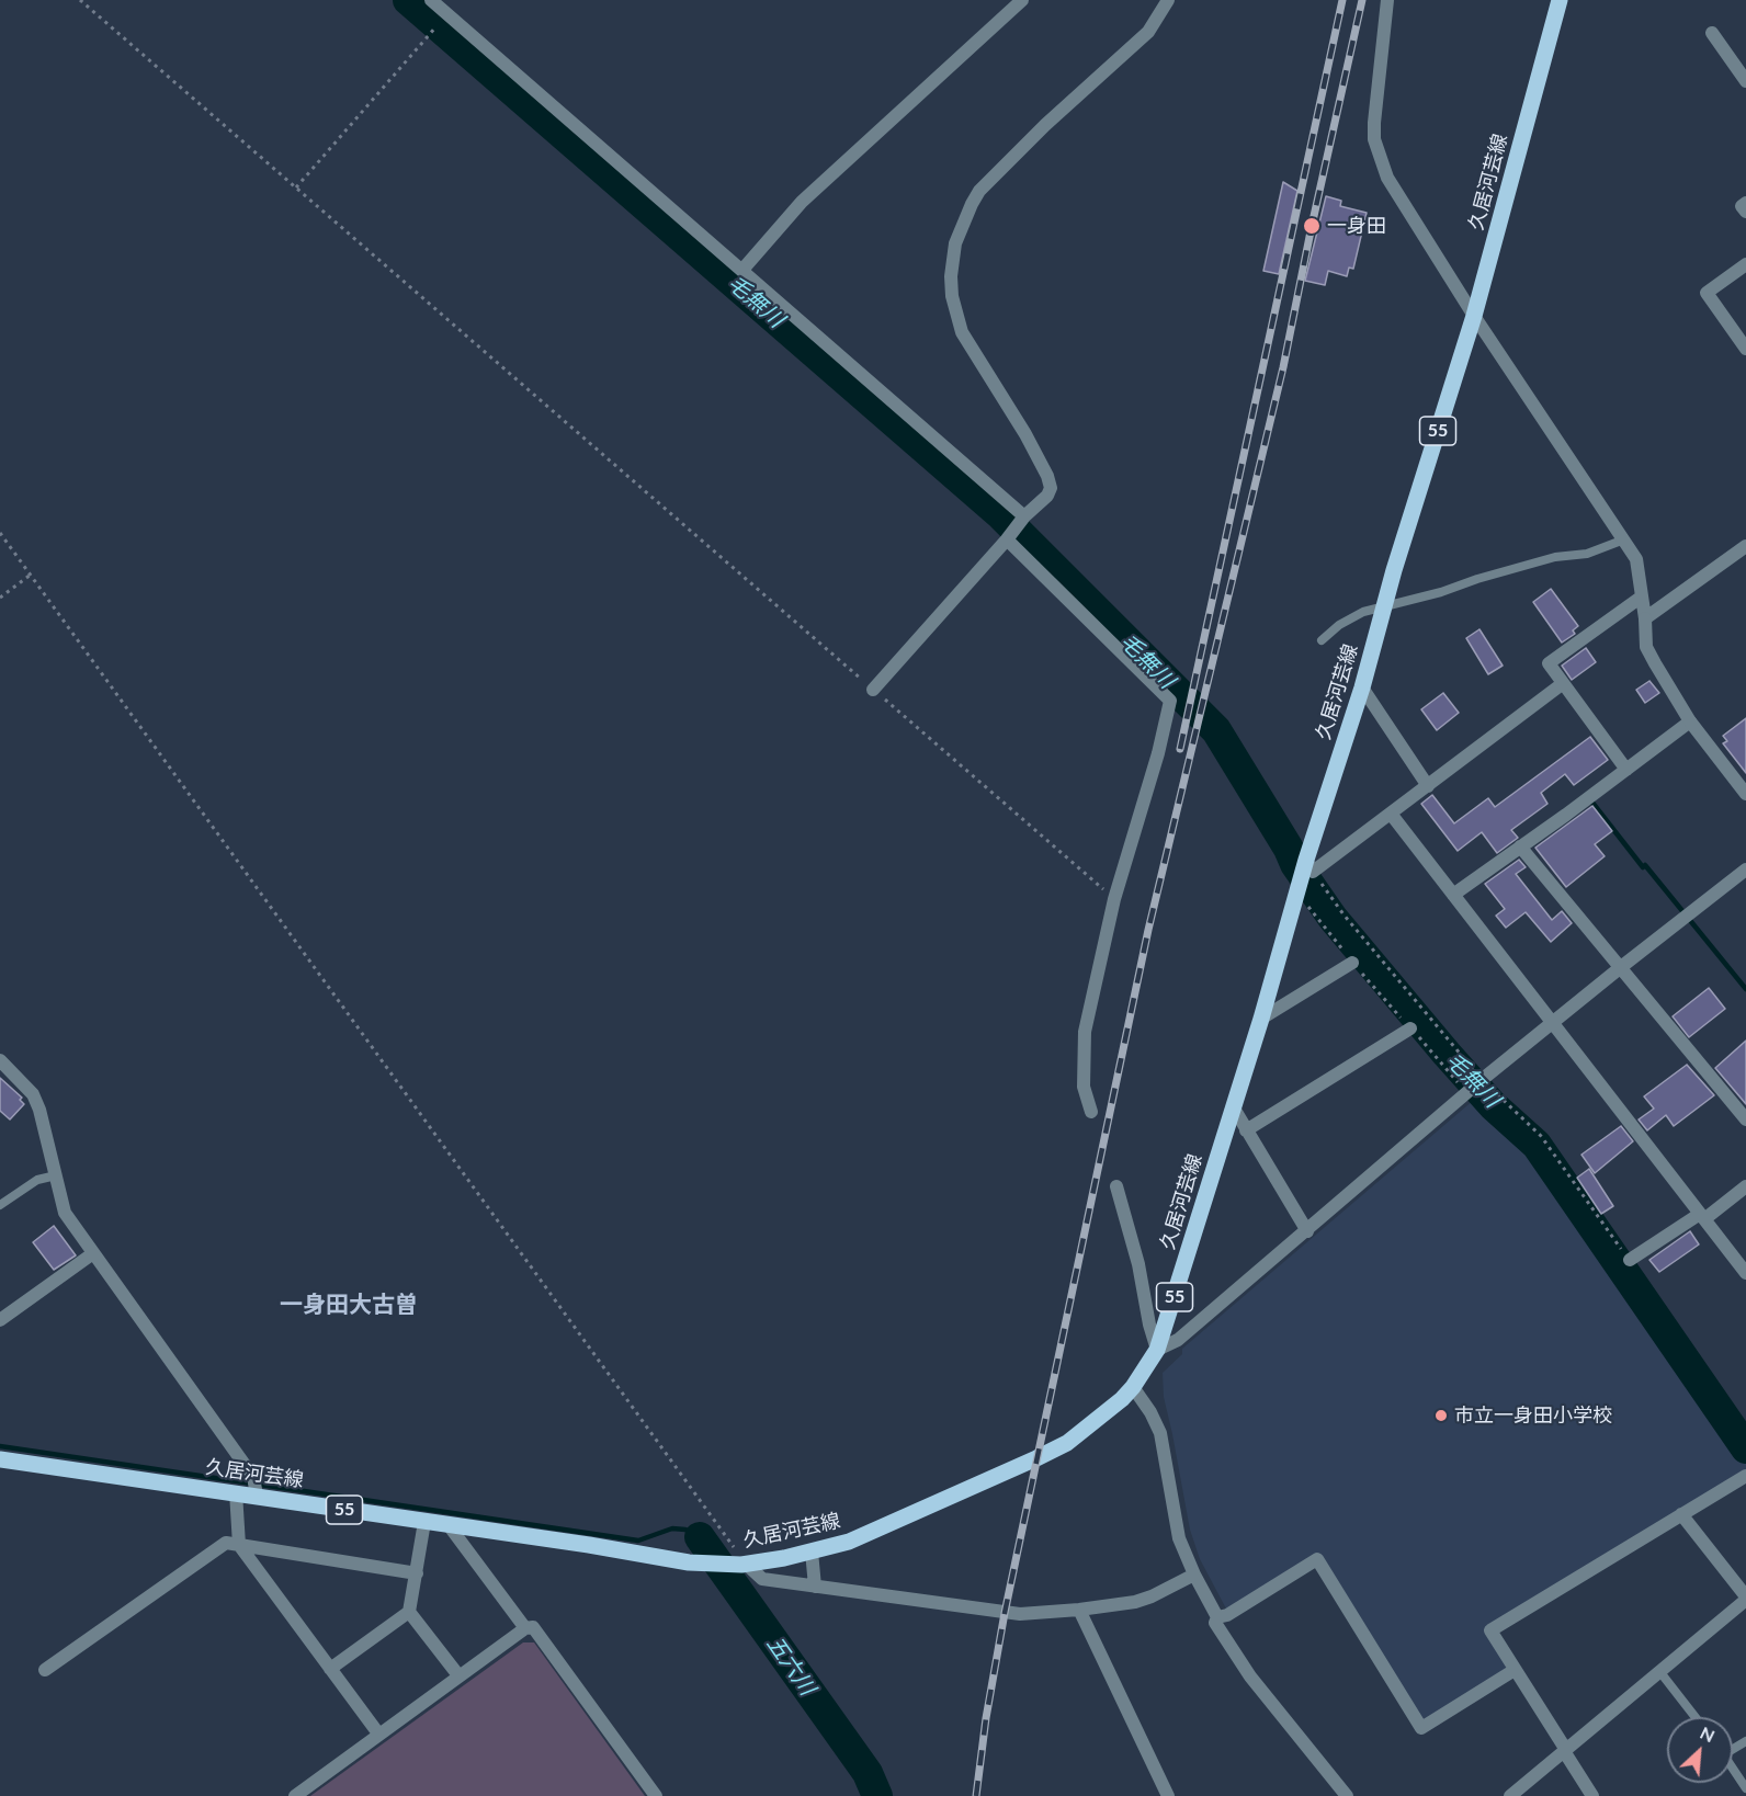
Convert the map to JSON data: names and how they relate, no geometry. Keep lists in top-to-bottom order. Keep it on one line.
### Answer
{"streets":{"main road":["久居河芸線","55"]},"districts":["一身田大古曽"],"water":["毛無川","五六川"],"places":["一身田","市立一身田小学校"],"north":"top right"}
